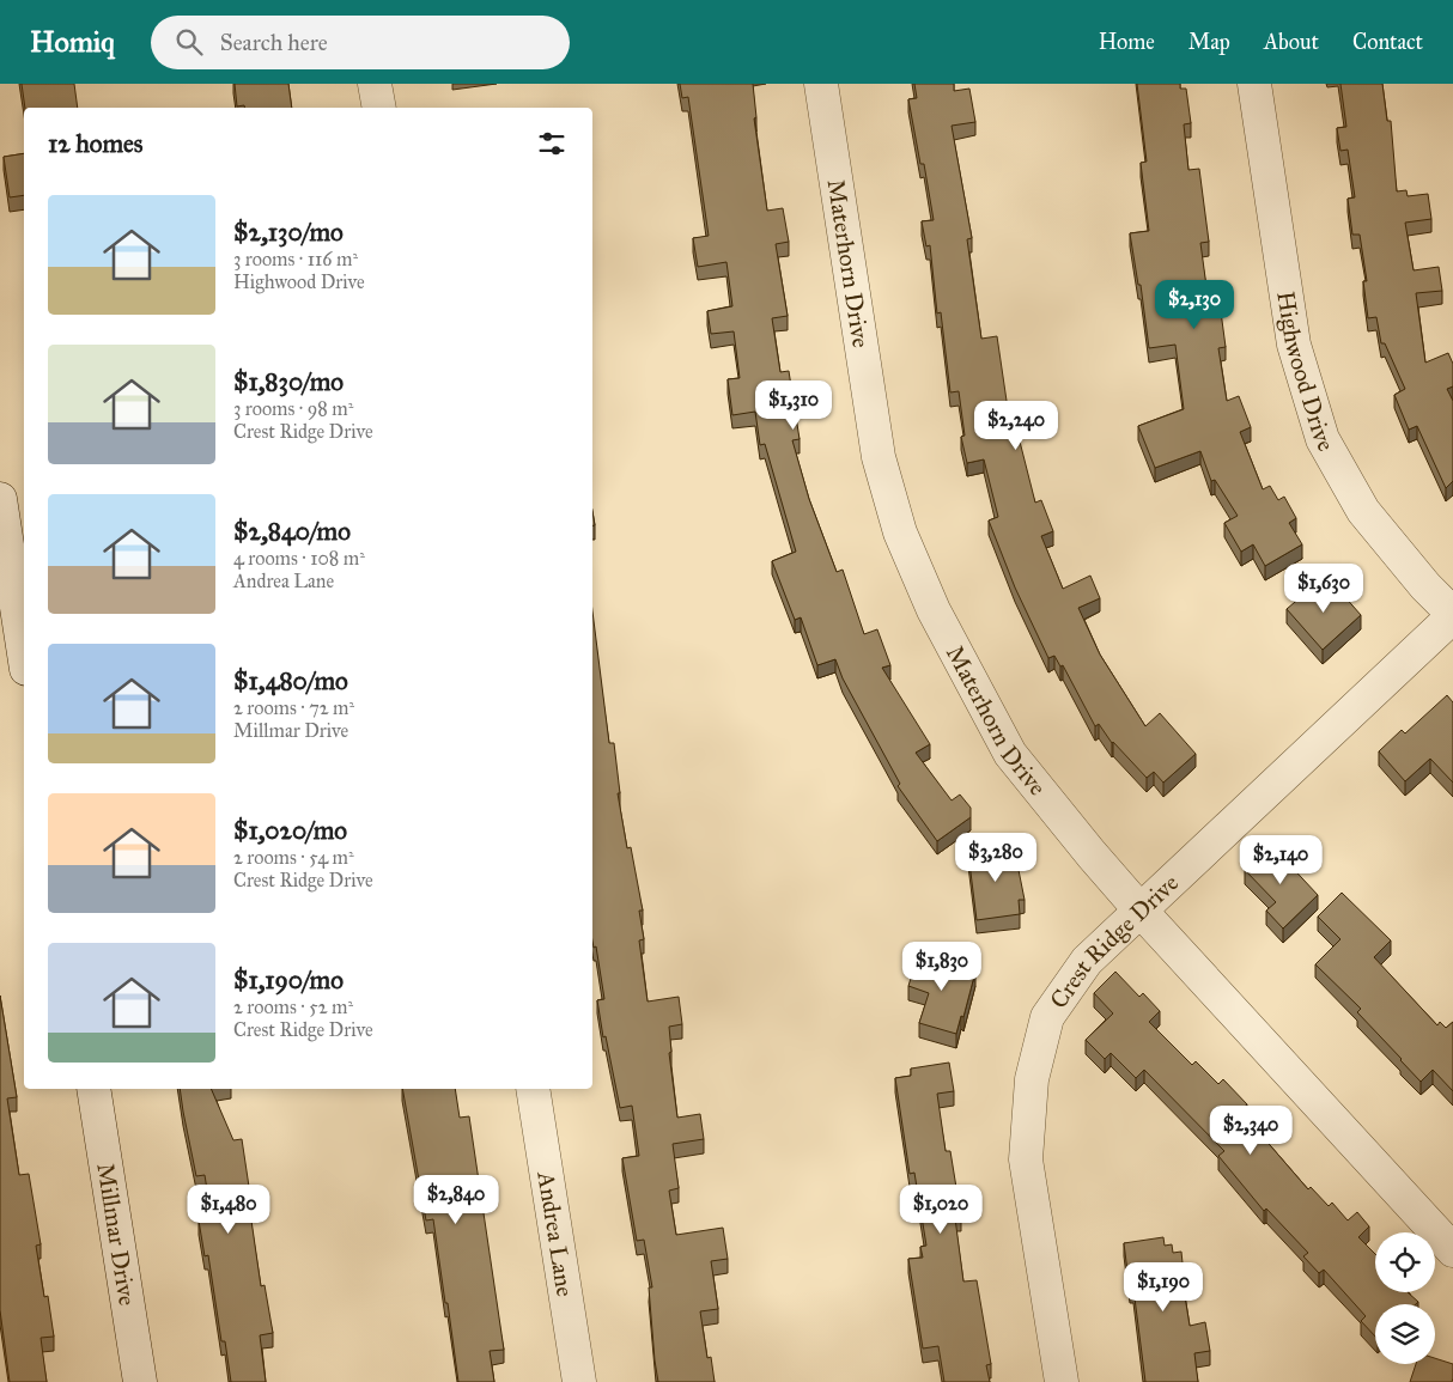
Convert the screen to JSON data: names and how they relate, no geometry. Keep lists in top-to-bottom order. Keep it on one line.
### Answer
{"streets":{"street":["Materhorn Drive","Highwood Drive","Crest Ridge Drive","Millmar Drive","Andrea Lane"]},"crossings":[["Materhorn Drive","Crest Ridge Drive"],["Highwood Drive","Crest Ridge Drive"]],"page":{"header":"Homiq","search":"Search here","nav":["Home","Map","About","Contact"],"heading":"12 homes","list":[{"name":"$2,130/mo","note":"3 rooms · 116 m² · Highwood Drive"},{"name":"$1,830/mo","note":"3 rooms · 98 m² · Crest Ridge Drive"},{"name":"$2,840/mo","note":"4 rooms · 108 m² · Andrea Lane"},{"name":"$1,480/mo","note":"2 rooms · 72 m² · Millmar Drive"},{"name":"$1,020/mo","note":"2 rooms · 54 m² · Crest Ridge Drive"},{"name":"$1,190/mo","note":"2 rooms · 52 m² · Crest Ridge Drive"}],"price":["$2,130","$1,310","$2,240","$1,630","$3,280","$2,140","$1,830","$2,340","$2,840","$1,480","$1,020","$1,190"]}}
